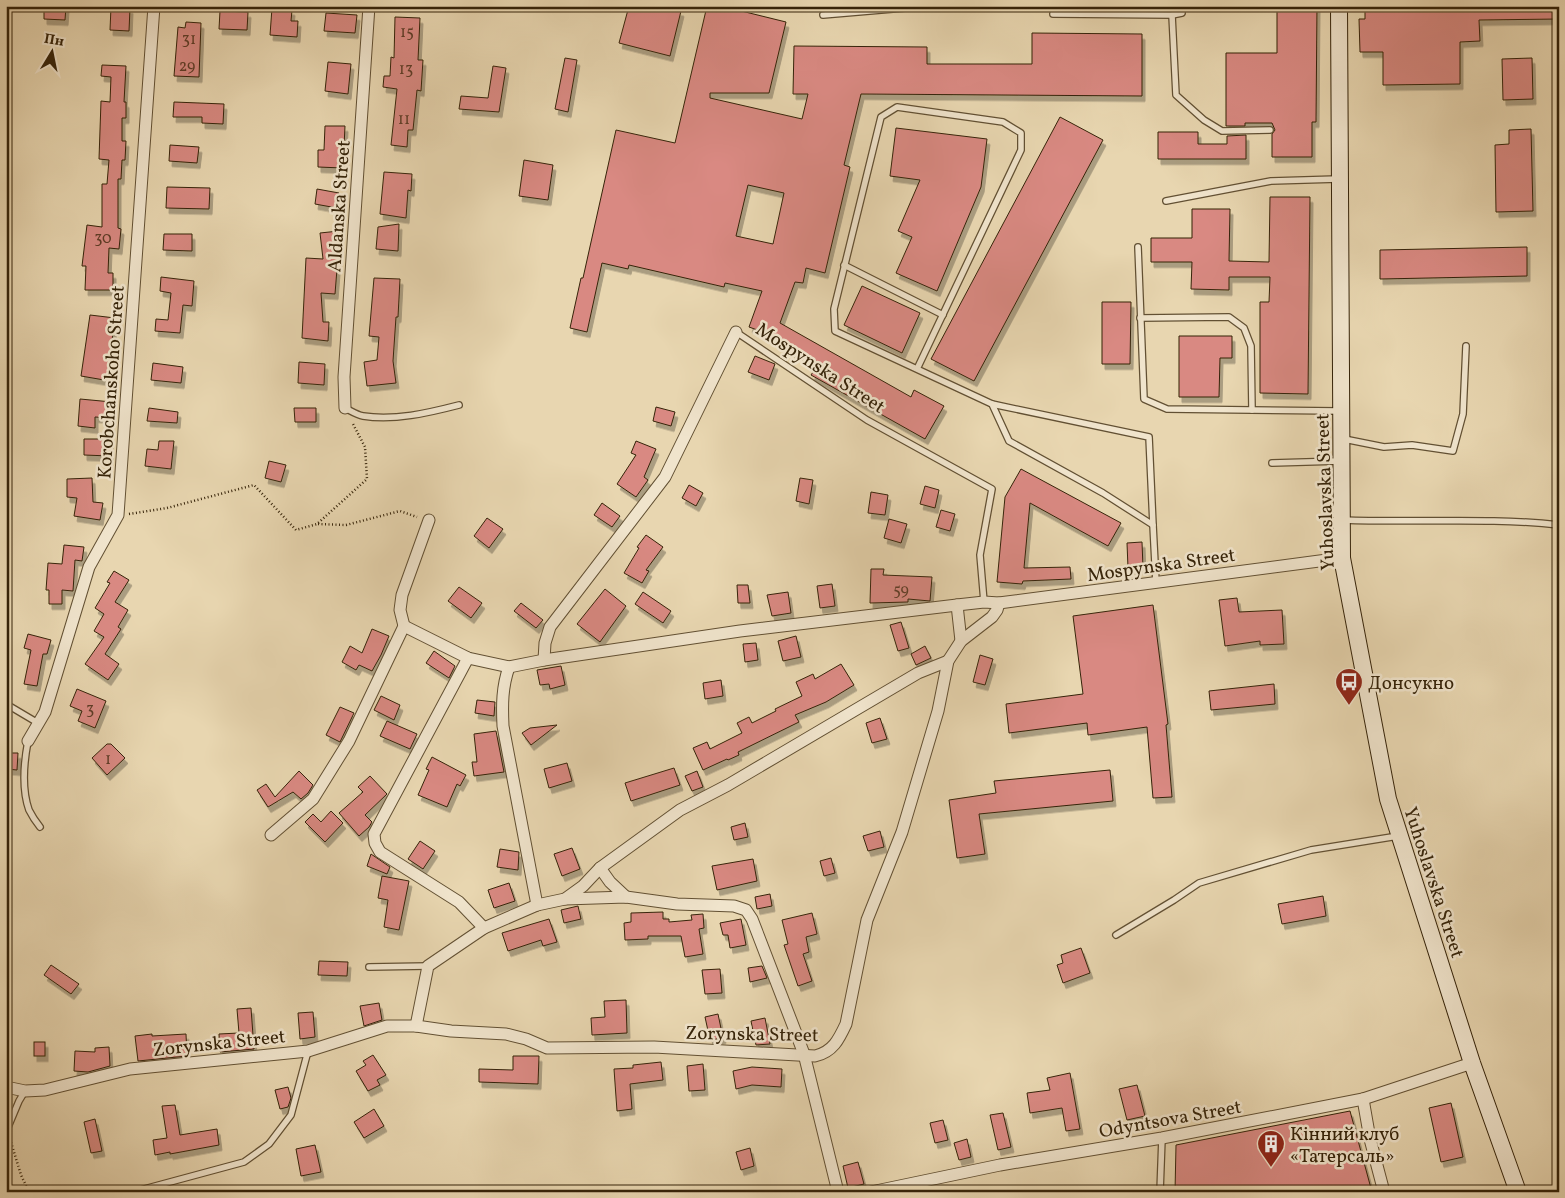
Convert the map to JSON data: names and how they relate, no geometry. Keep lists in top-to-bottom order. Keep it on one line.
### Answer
{"streets":{"main road":["Yuhoslavska Street"],"street":["Aldanska Street","Mospynska Street","Korobchanskoho Street","Zorynska Street","Odyntsova Street"]},"crossings":[["Mospynska Street","Yuhoslavska Street"],["Mospynska Street","Zorynska Street"],["Yuhoslavska Street","Odyntsova Street"]],"places":{"bus stop":["Донсукно"],"building":["Кінний клуб «Татерсаль»"]},"house_numbers":["15","31","29","13","11","30","59","3","1"],"north":"top"}
